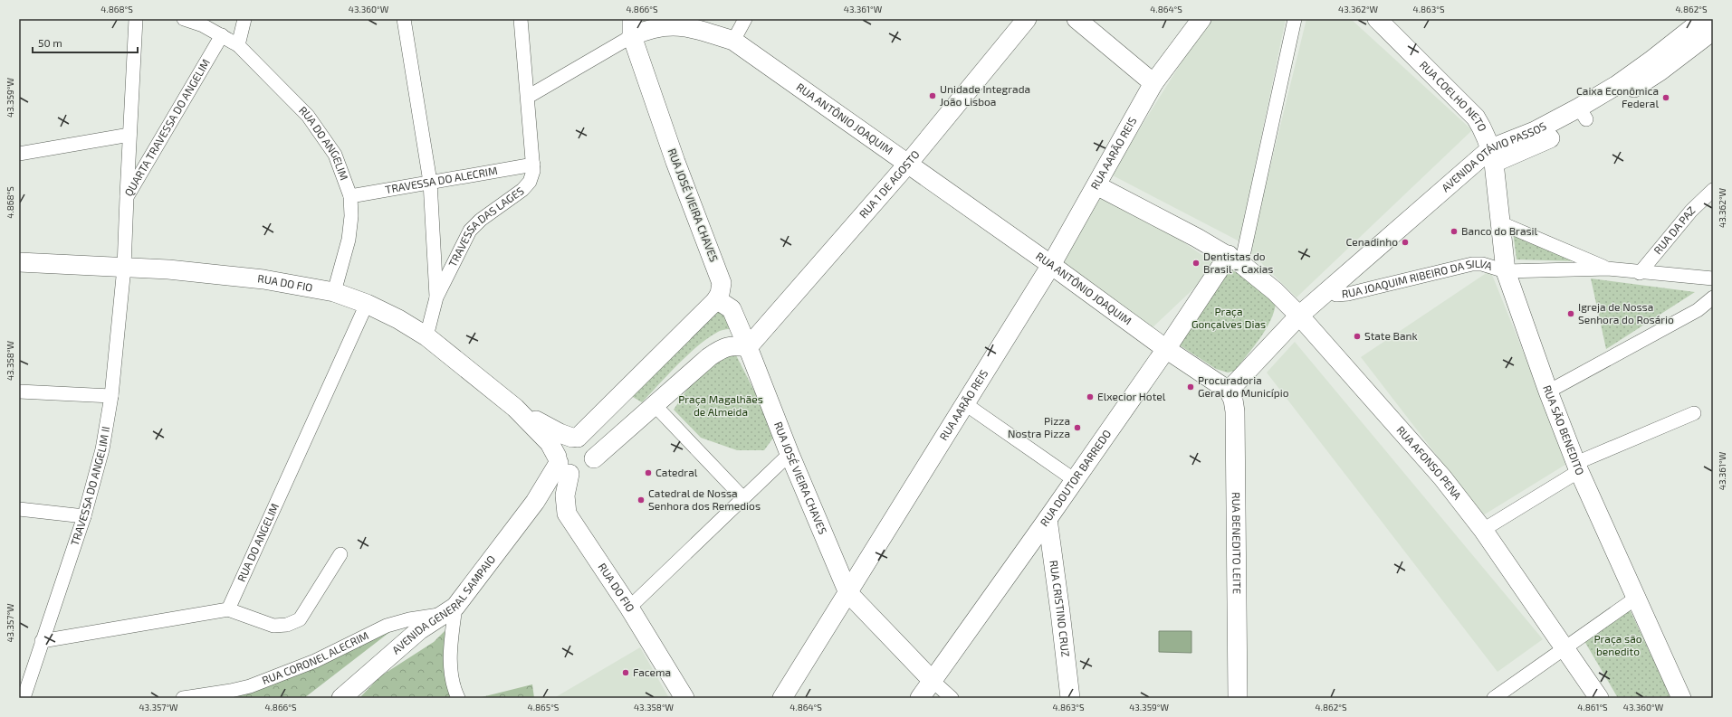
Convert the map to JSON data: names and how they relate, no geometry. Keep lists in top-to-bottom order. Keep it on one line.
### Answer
{"streets":{"main road":["RUA COELHO NETO","RUA ANTÔNIO JOAQUIM","RUA AARÃO REIS","AVENIDA OTÁVIO PASSOS","RUA 1 DE AGOSTO","RUA JOSÉ VIEIRA CHAVES","RUA DO FIO","RUA SÃO BENEDITO","RUA AFONSO PENA","RUA DOUTOR BARREDO","RUA BENEDITO LEITE","AVENIDA GENERAL SAMPAIO","RUA CRISTINO CRUZ"],"street":["QUARTA TRAVESSA DO ANGELIM","RUA DO ANGELIM","TRAVESSA DO ALECRIM","TRAVESSA DAS LAGES","RUA DA PAZ","RUA JOAQUIM RIBEIRO DA SILVA","TRAVESSA DO ANGELIM II","RUA CORONEL ALECRIM"]},"crossings":[["RUA COELHO NETO","AVENIDA OTÁVIO PASSOS"],["RUA COELHO NETO","RUA SÃO BENEDITO"],["RUA ANTÔNIO JOAQUIM","RUA AARÃO REIS"],["RUA ANTÔNIO JOAQUIM","AVENIDA OTÁVIO PASSOS"],["RUA ANTÔNIO JOAQUIM","RUA 1 DE AGOSTO"],["RUA ANTÔNIO JOAQUIM","RUA JOSÉ VIEIRA CHAVES"],["RUA ANTÔNIO JOAQUIM","TRAVESSA DAS LAGES"],["RUA ANTÔNIO JOAQUIM","RUA DOUTOR BARREDO"],["RUA ANTÔNIO JOAQUIM","RUA BENEDITO LEITE"],["QUARTA TRAVESSA DO ANGELIM","RUA DO ANGELIM"],["QUARTA TRAVESSA DO ANGELIM","RUA DO FIO"],["QUARTA TRAVESSA DO ANGELIM","TRAVESSA DO ANGELIM II"],["RUA DO ANGELIM","TRAVESSA DO ALECRIM"],["RUA DO ANGELIM","RUA DO FIO"],["RUA AARÃO REIS","RUA JOSÉ VIEIRA CHAVES"],["RUA AARÃO REIS","RUA AFONSO PENA"],["AVENIDA OTÁVIO PASSOS","RUA JOAQUIM RIBEIRO DA SILVA"],["AVENIDA OTÁVIO PASSOS","RUA SÃO BENEDITO"],["AVENIDA OTÁVIO PASSOS","RUA AFONSO PENA"],["AVENIDA OTÁVIO PASSOS","RUA BENEDITO LEITE"],["TRAVESSA DO ALECRIM","TRAVESSA DAS LAGES"],["RUA 1 DE AGOSTO","RUA JOSÉ VIEIRA CHAVES"],["RUA JOSÉ VIEIRA CHAVES","RUA DOUTOR BARREDO"],["TRAVESSA DAS LAGES","RUA DO FIO"],["RUA JOAQUIM RIBEIRO DA SILVA","RUA SÃO BENEDITO"],["RUA DO FIO","TRAVESSA DO ANGELIM II"],["RUA DO FIO","AVENIDA GENERAL SAMPAIO"],["RUA AFONSO PENA","RUA DOUTOR BARREDO"],["RUA DOUTOR BARREDO","RUA CRISTINO CRUZ"],["AVENIDA GENERAL SAMPAIO","RUA CORONEL ALECRIM"]],"parks":["Praça Gonçalves Dias","Praça Magalhães de Almeida","Praça são benedito"],"places":["Unidade Integrada João Lisboa","Caixa Econômica Federal","Banco do Brasil","Cenadinho","Dentistas do Brasil - Caxias","Igreja de Nossa Senhora do Rosário","State Bank","Procuradoria Geral do Município","Elxecior Hotel","Pizza Nostra Pizza","Catedral","Catedral de Nossa Senhora dos Remedios","Facema"],"scale_bar":"50 m","coordinates":["4.868°S","43.360°W","4.866°S","43.361°W","4.864°S","43.362°W","4.863°S","4.862°S","43.359°W","43.358°W","43.357°W","4.865°S","4.861°S"]}
